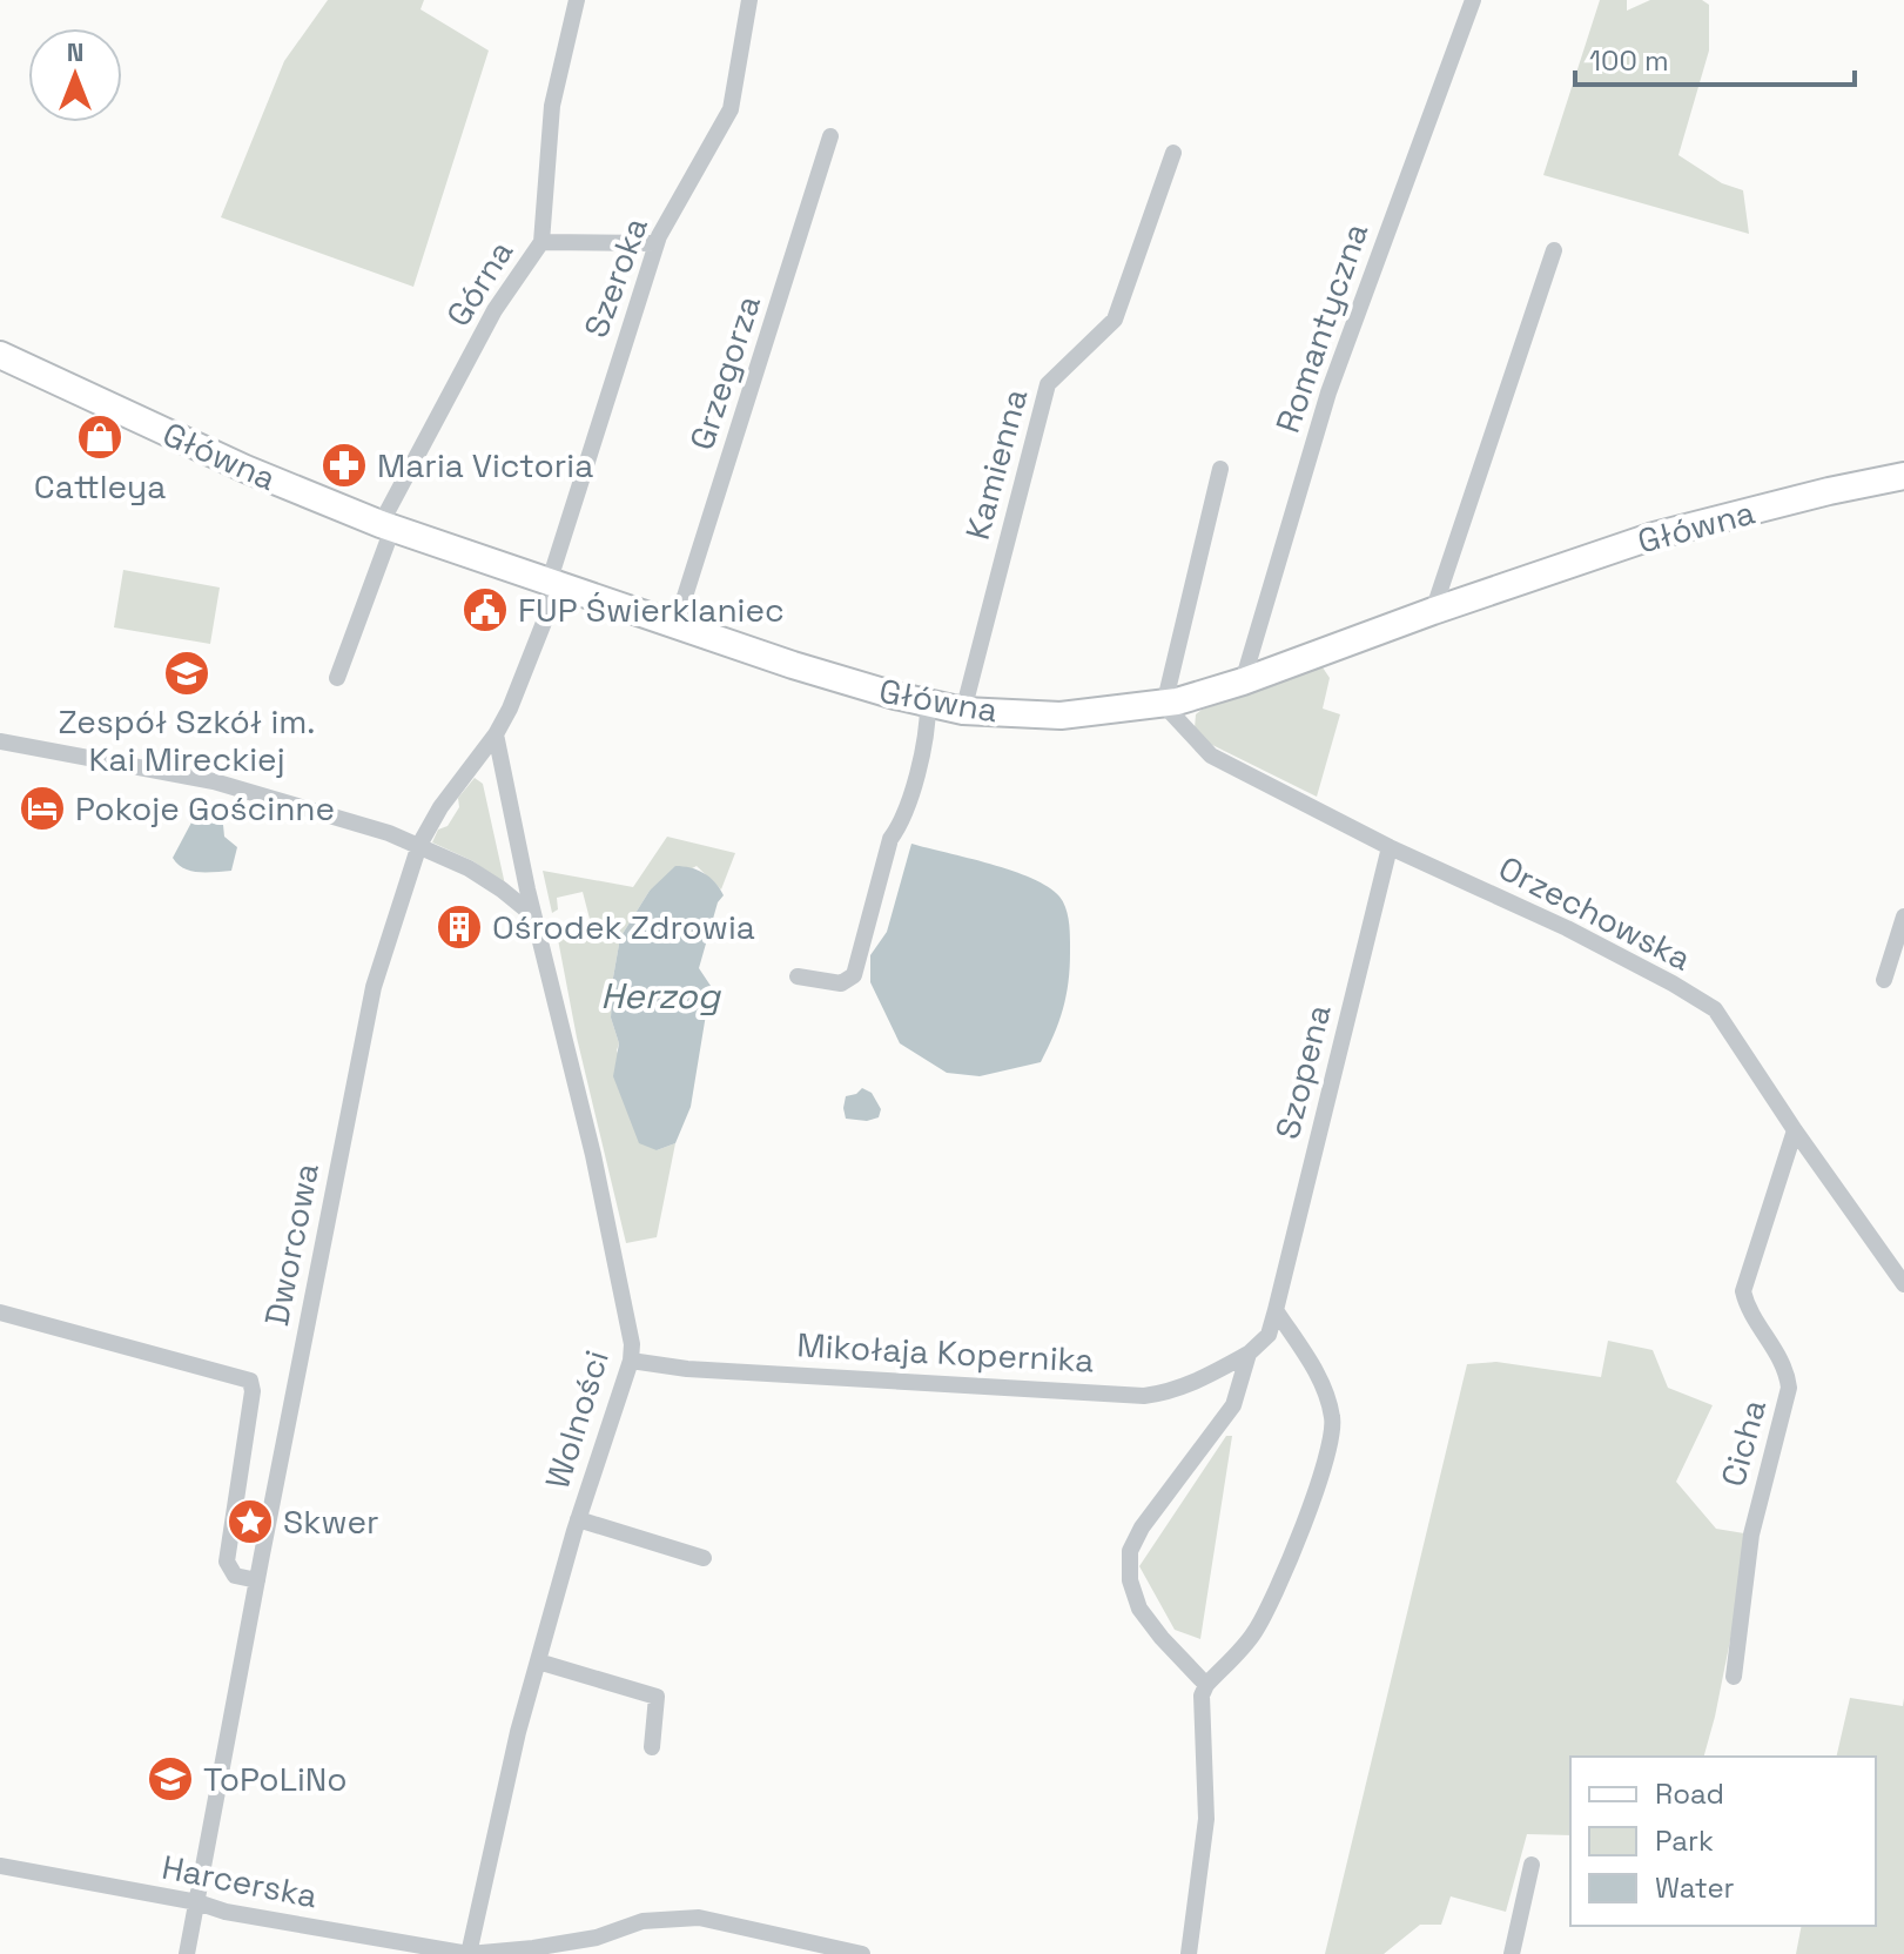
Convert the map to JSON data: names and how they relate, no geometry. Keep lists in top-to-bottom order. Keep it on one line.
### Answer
{"streets":{"main road":["Główna"],"street":["Szeroka","Górna","Romantyczna","Grzegorza","Kamienna","Orzechowska","Szopena","Dworcowa","Mikołaja Kopernika","Wolności","Cicha","Harcerska"]},"crossings":[["Szeroka","Główna"],["Szeroka","Dworcowa"],["Górna","Główna"],["Romantyczna","Główna"],["Grzegorza","Główna"],["Główna","Kamienna"],["Główna","Orzechowska"],["Główna","Dworcowa"],["Orzechowska","Szopena"],["Orzechowska","Cicha"],["Szopena","Mikołaja Kopernika"],["Dworcowa","Wolności"],["Dworcowa","Harcerska"],["Mikołaja Kopernika","Wolności"],["Wolności","Harcerska"]],"water":["Herzog"],"places":{"shop":["Cattleya"],"pharmacy":["Maria Victoria"],"public building":["FUP Świerklaniec"],"school or university":["Zespół Szkół im. Kai Mireckiej","ToPoLiNo"],"hotel":["Pokoje Gościnne"],"building":["Ośrodek Zdrowia"],"place":["Skwer"]},"legend":["Road","Park","Water"],"scale_bar":"100 m","north":"top"}
